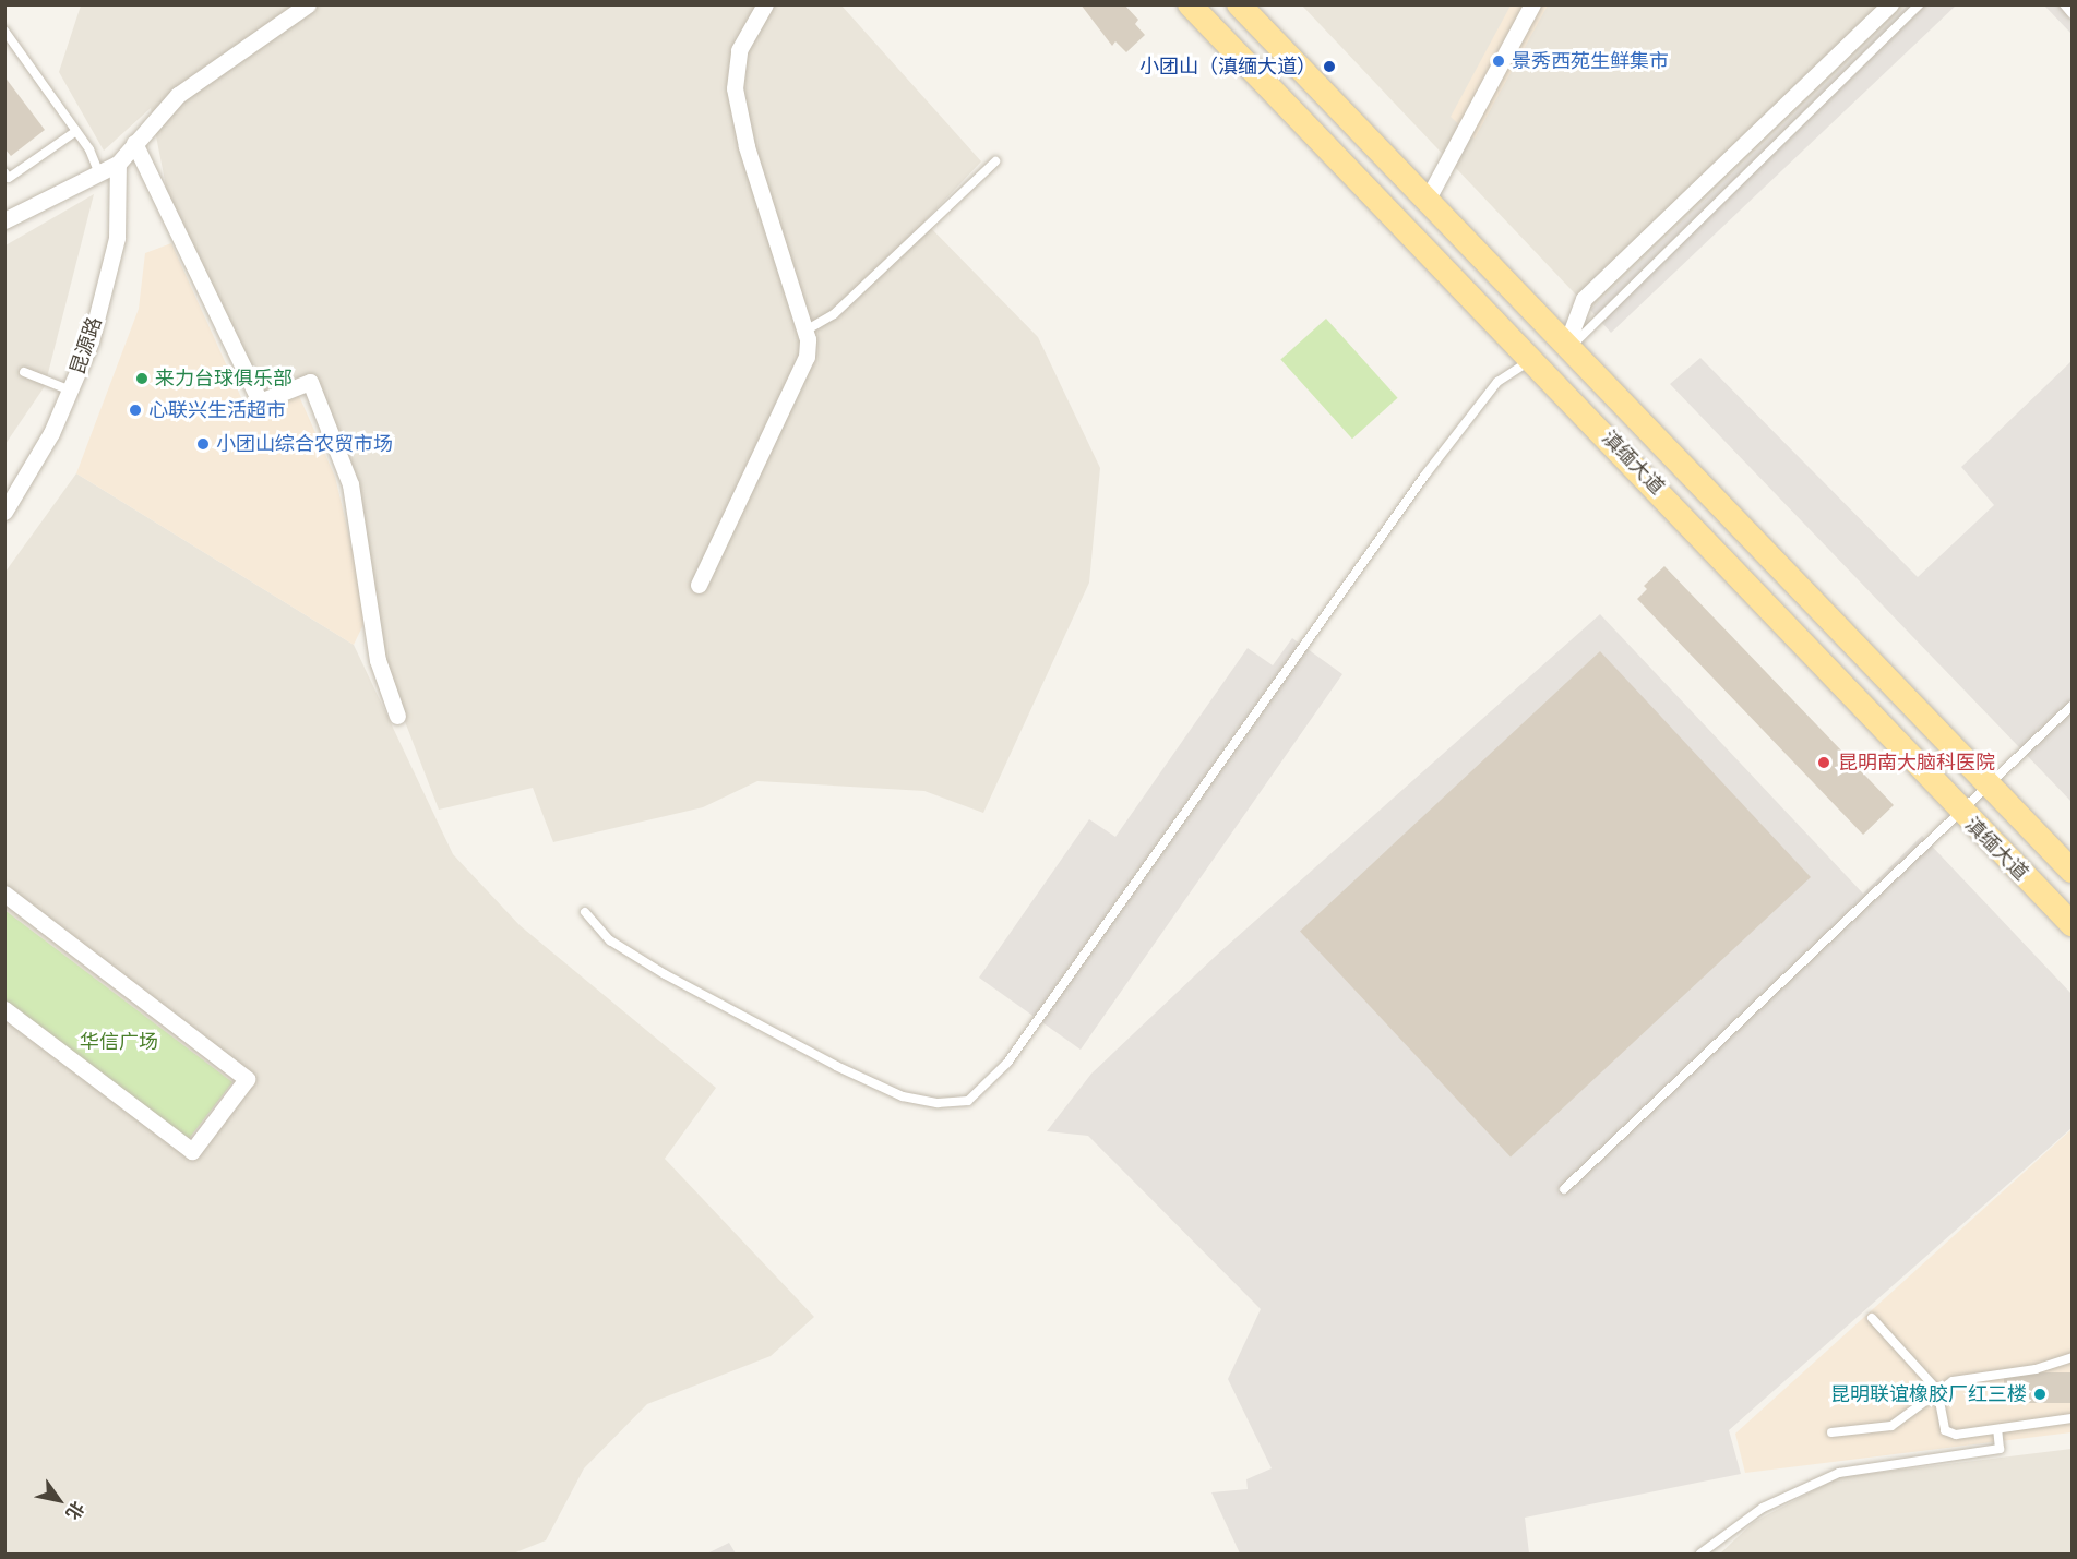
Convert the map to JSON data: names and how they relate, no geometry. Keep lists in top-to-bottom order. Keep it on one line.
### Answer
{"streets":{"main road":["滇缅大道"],"street":["昆源路"]},"parks":["华信广场"],"places":["景秀西苑生鲜集市","小团山（滇缅大道）","来力台球俱乐部","心联兴生活超市","小团山综合农贸市场","昆明南大脑科医院","昆明联谊橡胶厂红三楼"],"north":"bottom right"}
